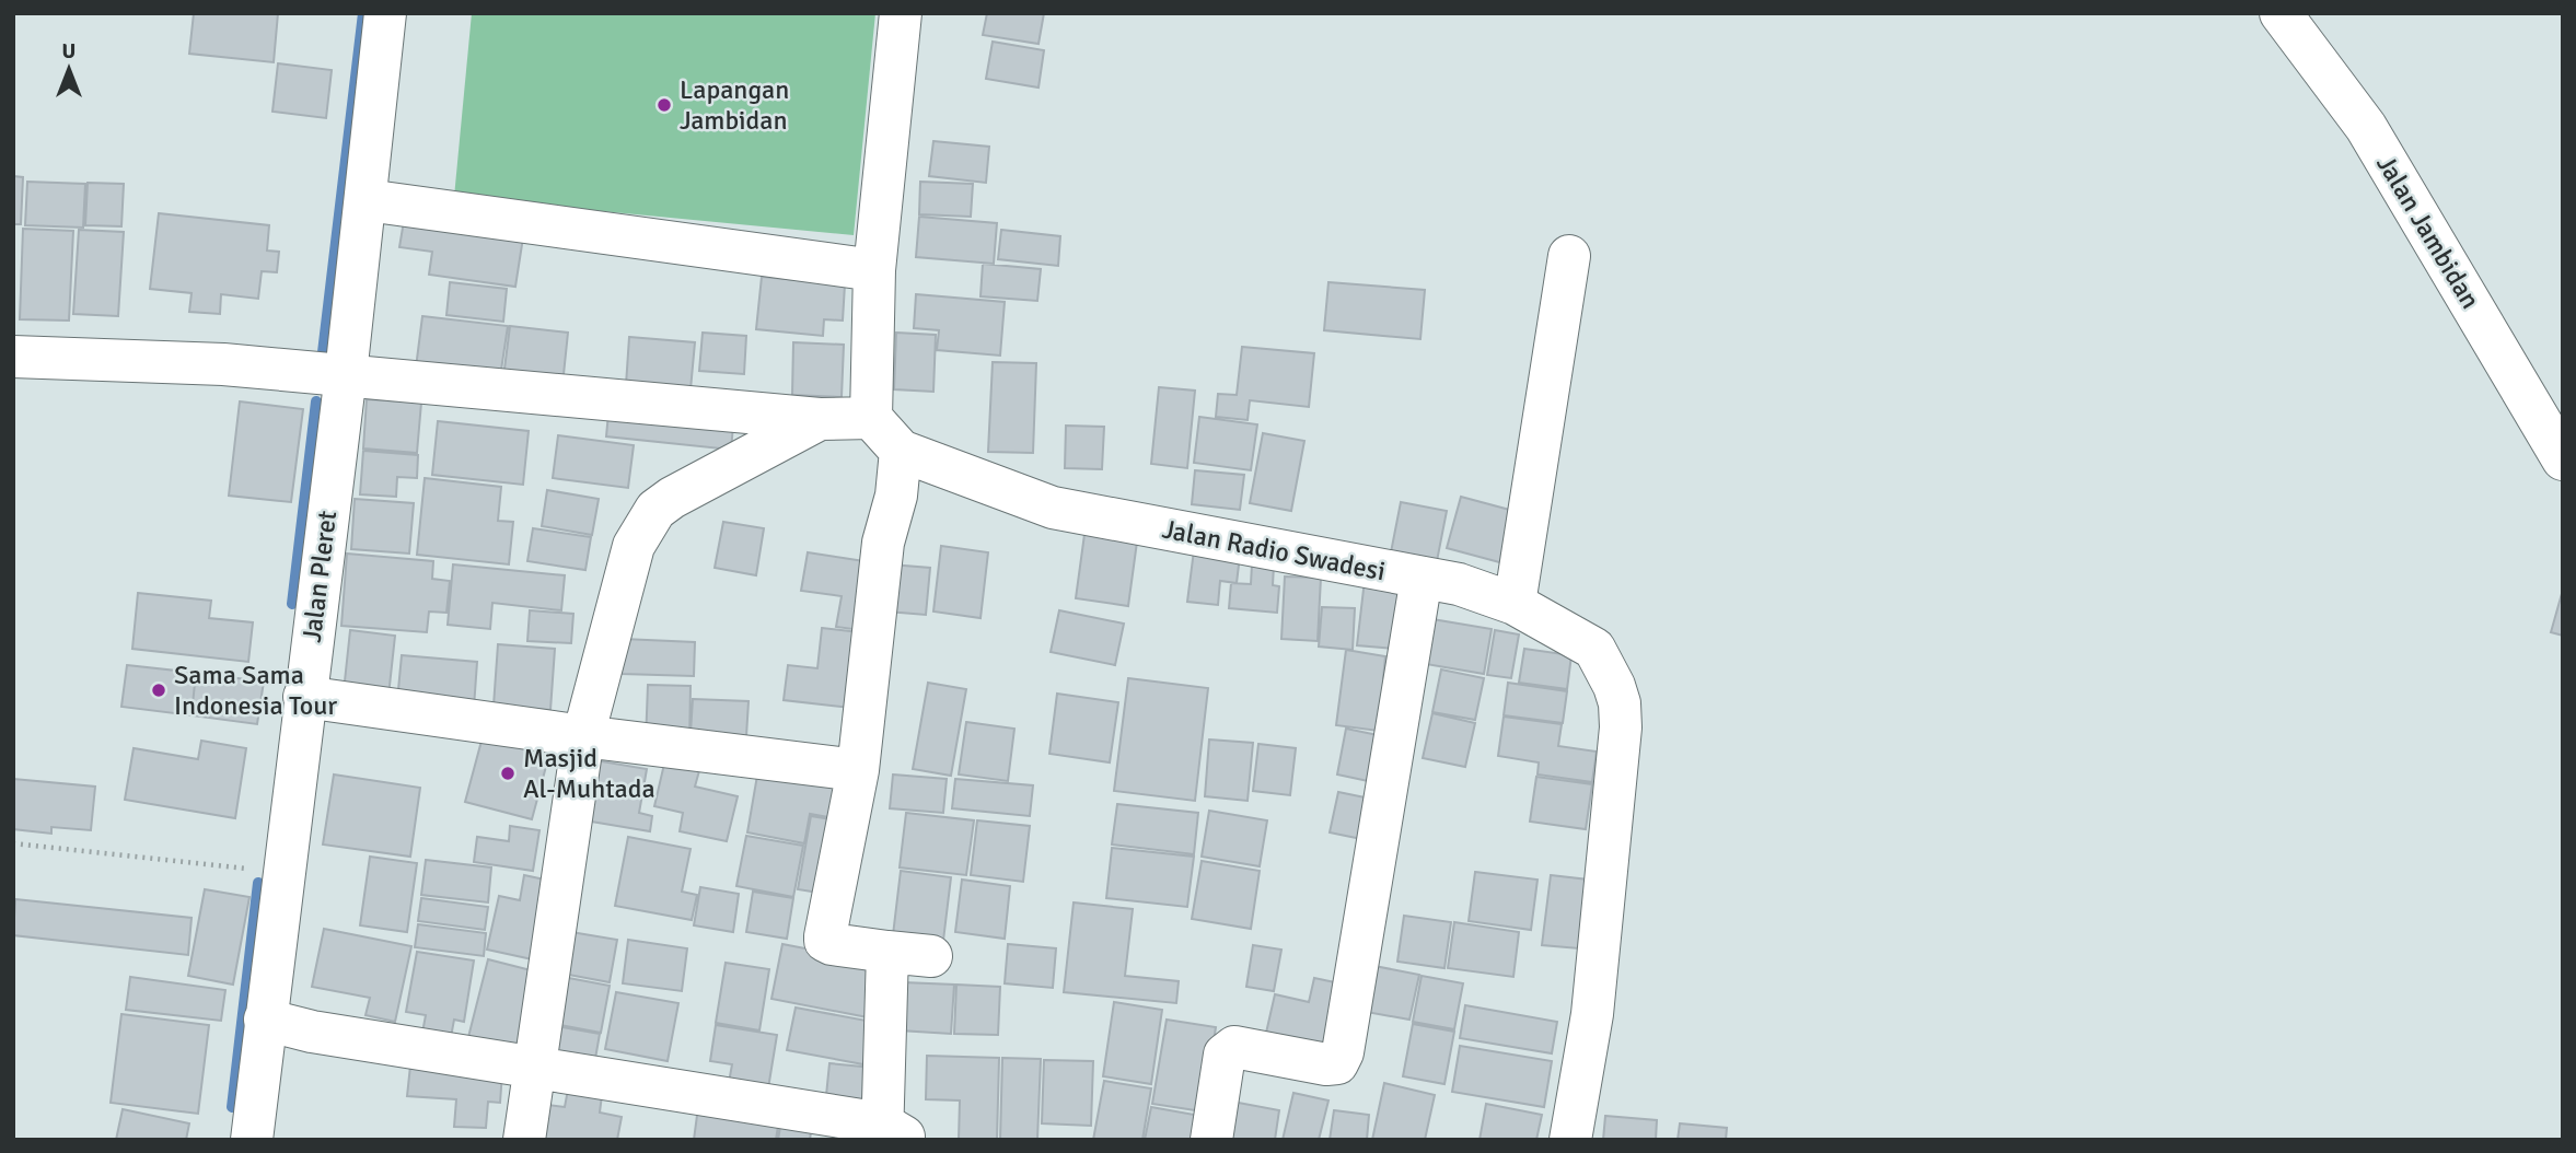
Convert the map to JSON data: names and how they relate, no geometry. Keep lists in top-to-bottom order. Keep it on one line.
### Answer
{"streets":{"street":["Jalan Jambidan","Jalan Radio Swadesi","Jalan Pleret"]},"places":["Lapangan Jambidan","Sama Sama Indonesia Tour","Masjid Al-Muhtada"],"north":"top"}
